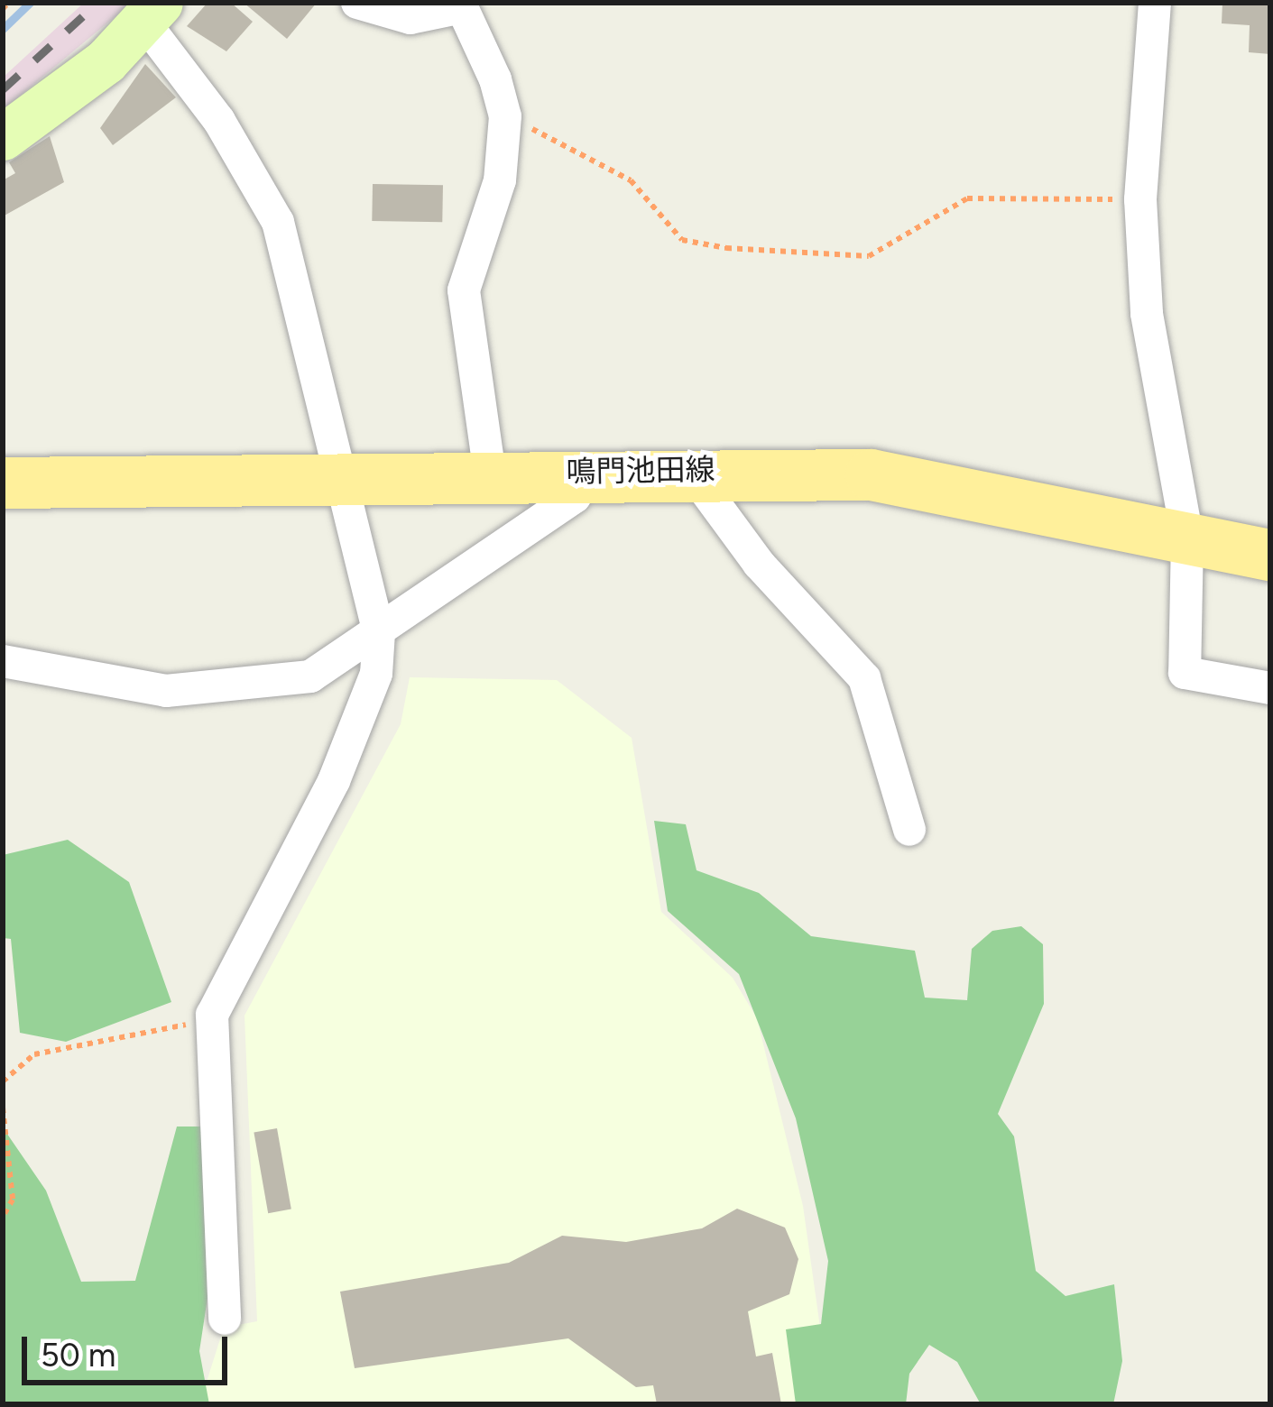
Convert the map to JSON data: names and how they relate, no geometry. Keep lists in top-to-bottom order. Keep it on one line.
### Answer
{"streets":{"main road":["鳴門池田線"]},"scale_bar":"50 m"}
